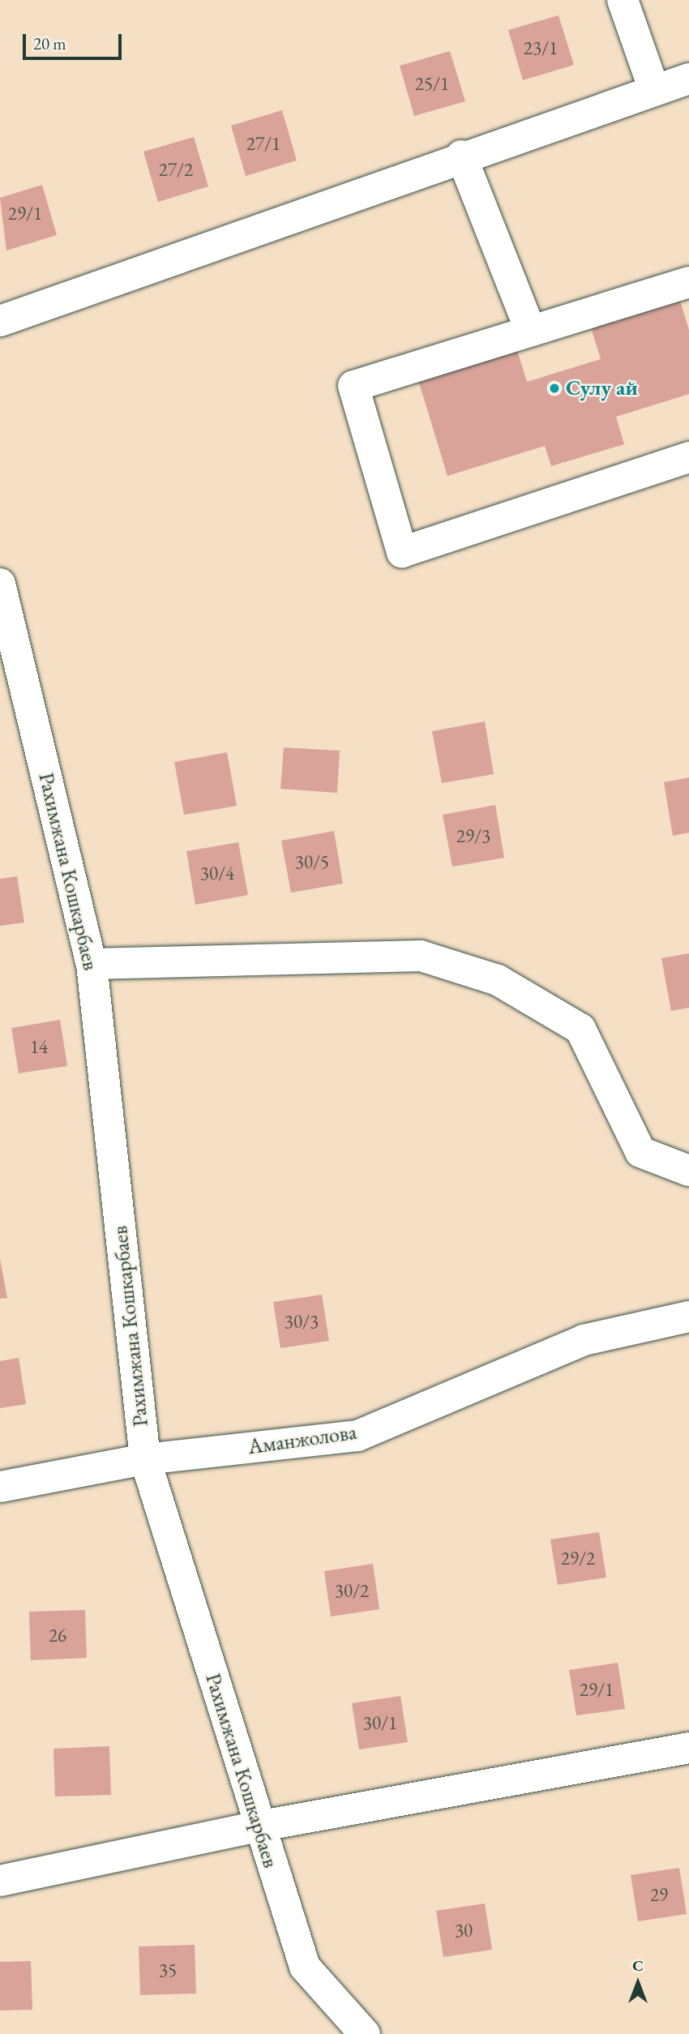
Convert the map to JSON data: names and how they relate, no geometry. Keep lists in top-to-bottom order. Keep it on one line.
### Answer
{"streets":{"street":["Рахимжана Кошкарбаев","Аманжолова"]},"crossings":[["Рахимжана Кошкарбаев","Аманжолова"]],"places":["Сулу ай"],"house_numbers":["23/1","25/1","27/1","27/2","29/1","29/3","30/5","30/4","14","30/3","29/2","30/2","26","29/1","30/1","29","30","35"],"scale_bar":"20 m","north":"top"}
